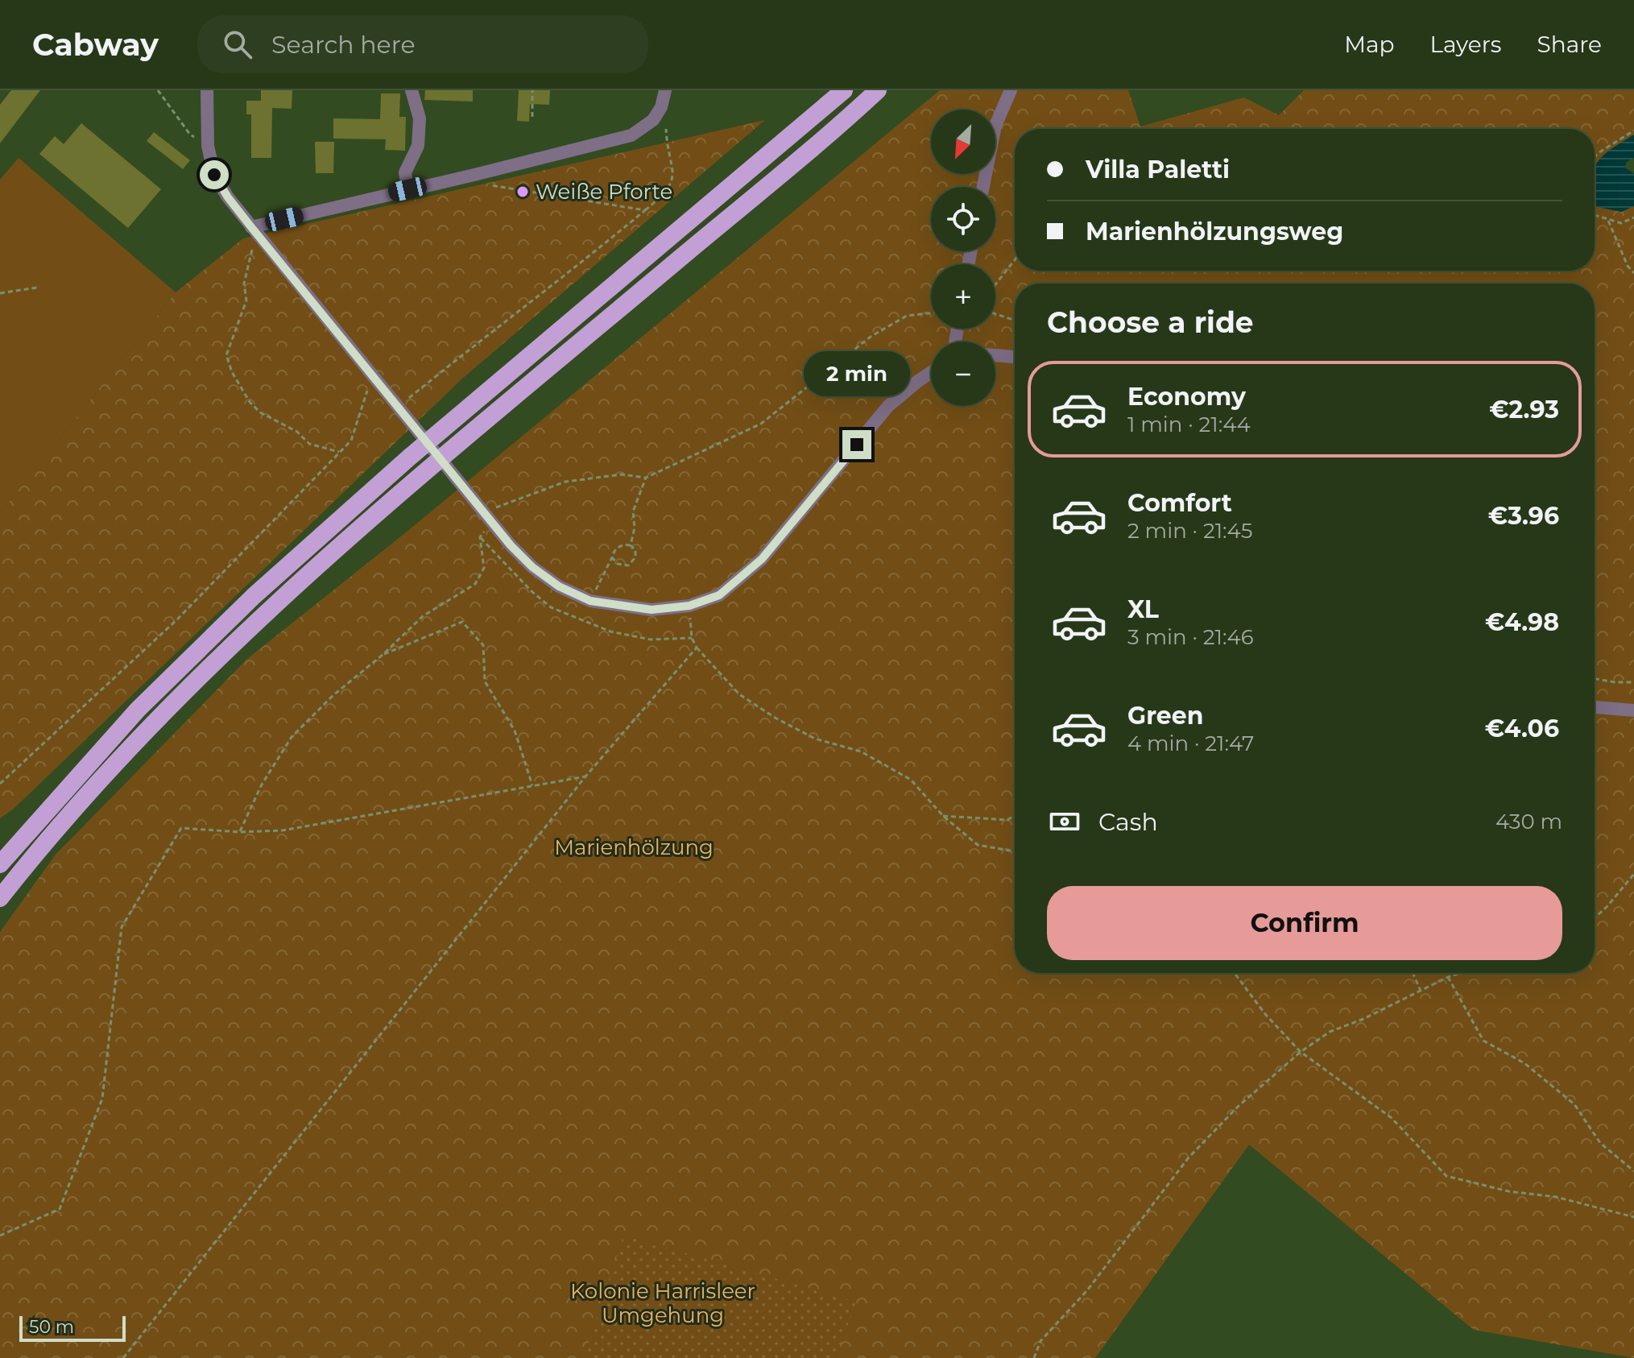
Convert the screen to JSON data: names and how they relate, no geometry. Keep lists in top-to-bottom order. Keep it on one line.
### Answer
{"parks":["Marienhölzung","Kolonie Harrisleer Umgehung"],"places":["Weiße Pforte"],"scale_bar":"50 m","north":"bottom left","page":{"header":"Cabway","search":"Search here","nav":["Map","Layers","Share"],"map_buttons":["+","−"],"banner":["Villa Paletti","Marienhölzungsweg"],"heading":"Choose a ride","bubble":"2 min","list":[{"name":"Economy","note":"1 min · 21:44","value":"€2.93"},{"name":"Comfort","note":"2 min · 21:45","value":"€3.96"},{"name":"XL","note":"3 min · 21:46","value":"€4.98"},{"name":"Green","note":"4 min · 21:47","value":"€4.06"}],"pay":["Cash","430 m"],"buttons":"Confirm","scale":"50 m"}}
